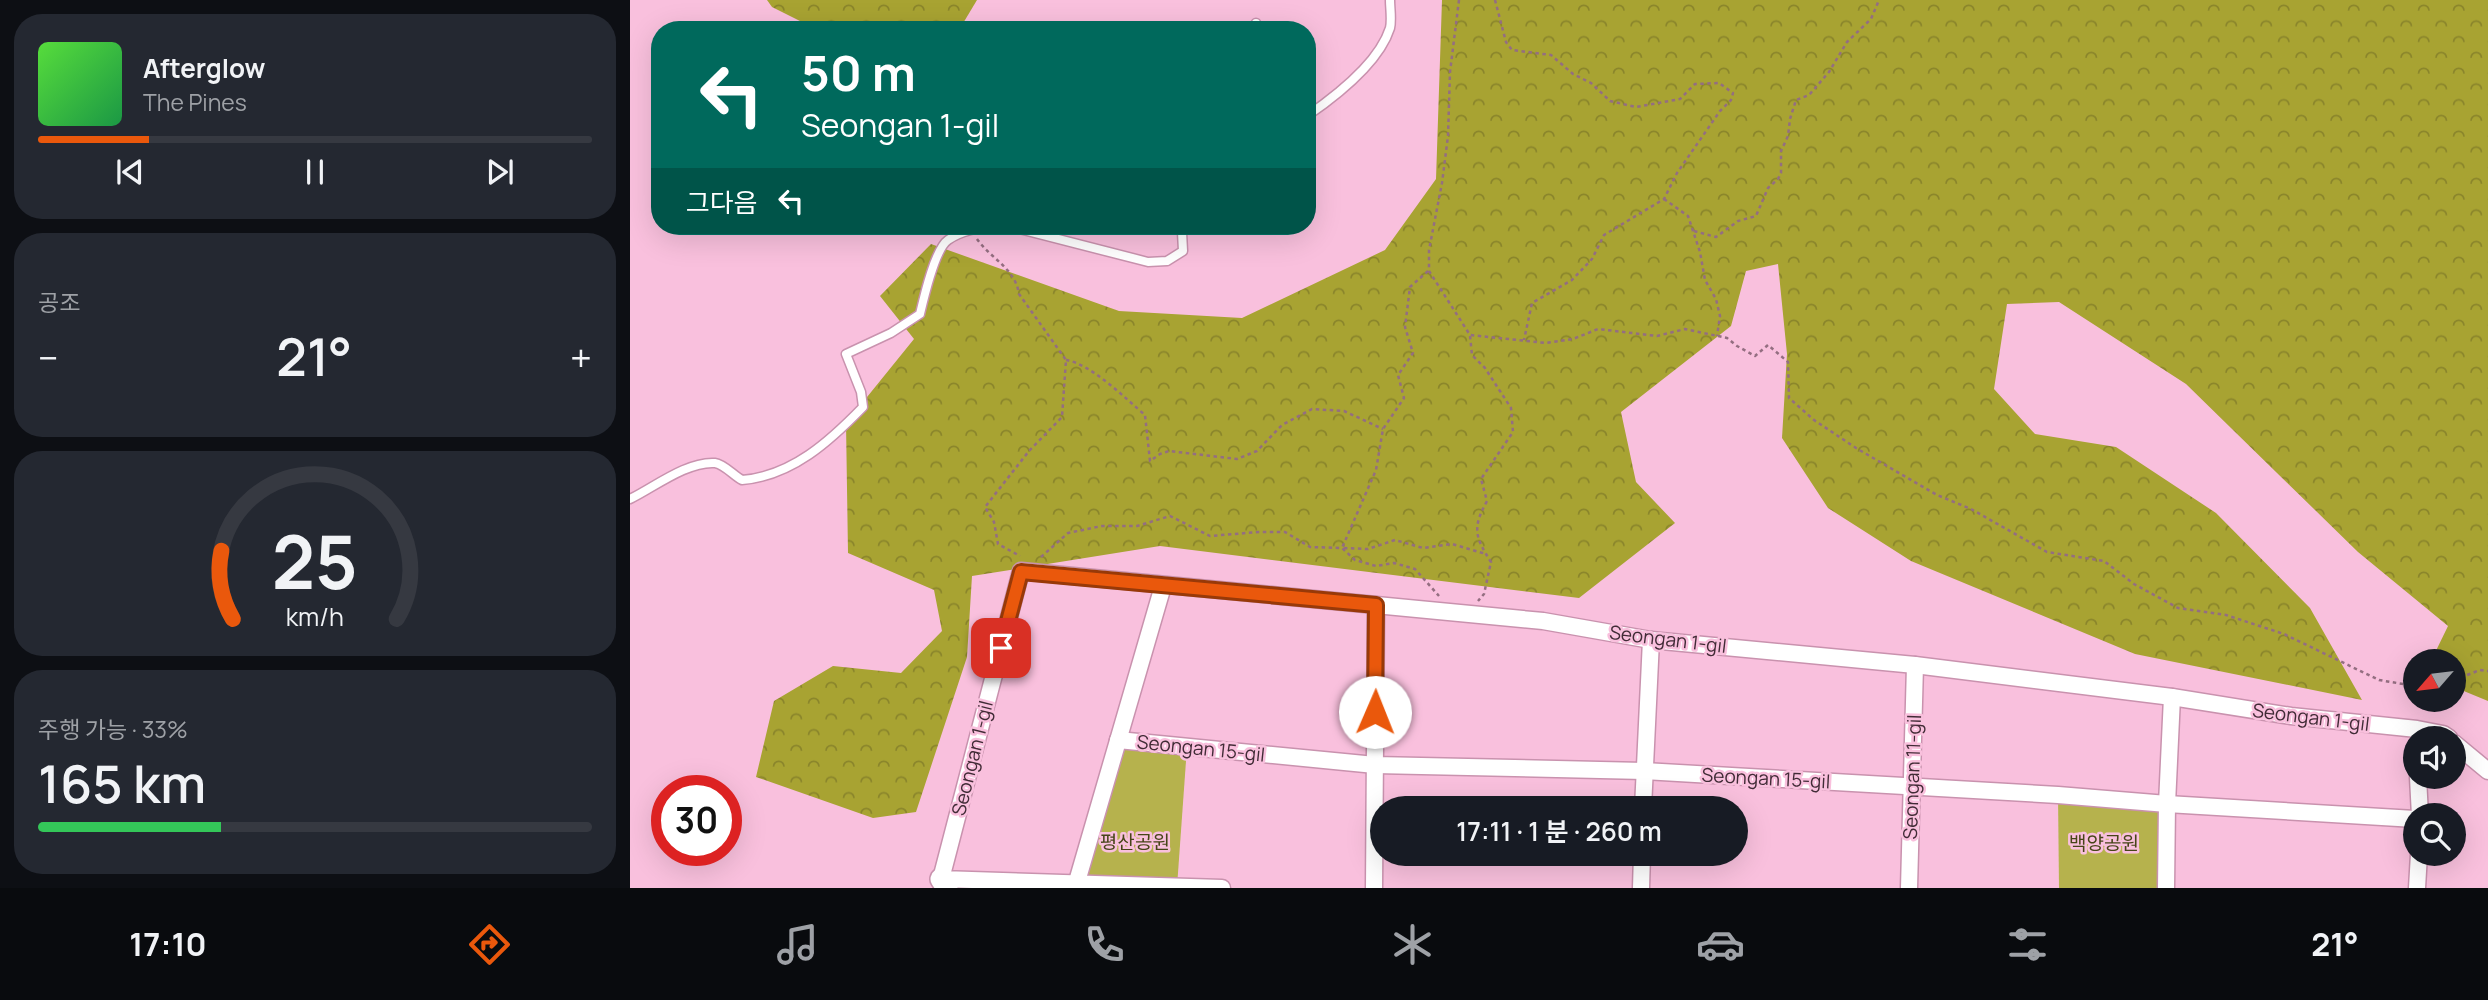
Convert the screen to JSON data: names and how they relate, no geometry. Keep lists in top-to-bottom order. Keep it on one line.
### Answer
{"streets":{"street":["Seongan 1-gil","Seongan 15-gil","Seongan 11-gil"]},"crossings":[["Seongan 1-gil","Seongan 11-gil"],["Seongan 15-gil","Seongan 11-gil"]],"parks":["평산공원","백양공원"],"north":"bottom left","page":{"turn":["50 m","Seongan 1-gil"],"song":["Afterglow","The Pines"],"then":"그다음","tile":["공조",["주행 가능 · 33%","165 km"]],"heat":["−","21°","+"],"limit":"30","trip":"17:11 · 1 분 · 260 m","tabs":["17:10","21°"],"gauge":["25","km/h"]}}
